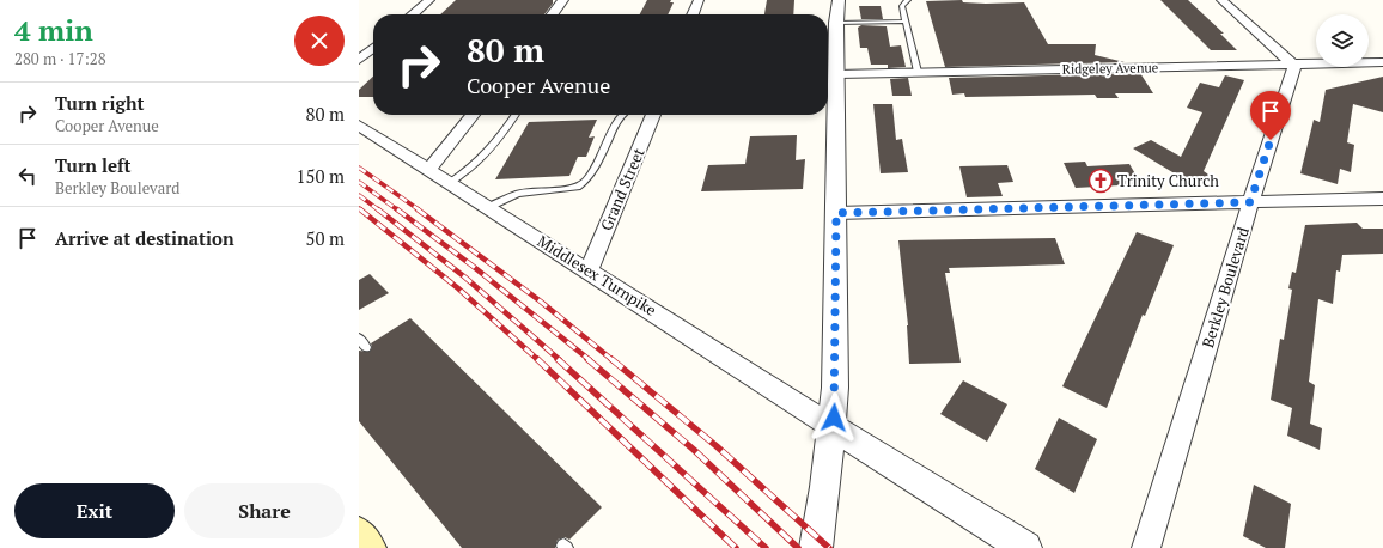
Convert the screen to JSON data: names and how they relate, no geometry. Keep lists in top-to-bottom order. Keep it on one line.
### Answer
{"streets":{"street":["Ridgeley Avenue","Grand Street","Middlesex Turnpike","Berkley Boulevard"]},"crossings":[["Ridgeley Avenue","Berkley Boulevard"],["Grand Street","Middlesex Turnpike"]],"places":{"church":["Trinity Church"]},"page":{"heading":["4 min","280 m · 17:28"],"turn":["80 m","Cooper Avenue"],"list":[{"name":"Turn right","note":"Cooper Avenue","value":"80 m"},{"name":"Turn left","note":"Berkley Boulevard","value":"150 m"},{"name":"Arrive at destination","value":"50 m"}],"buttons":["Exit","Share"]}}
